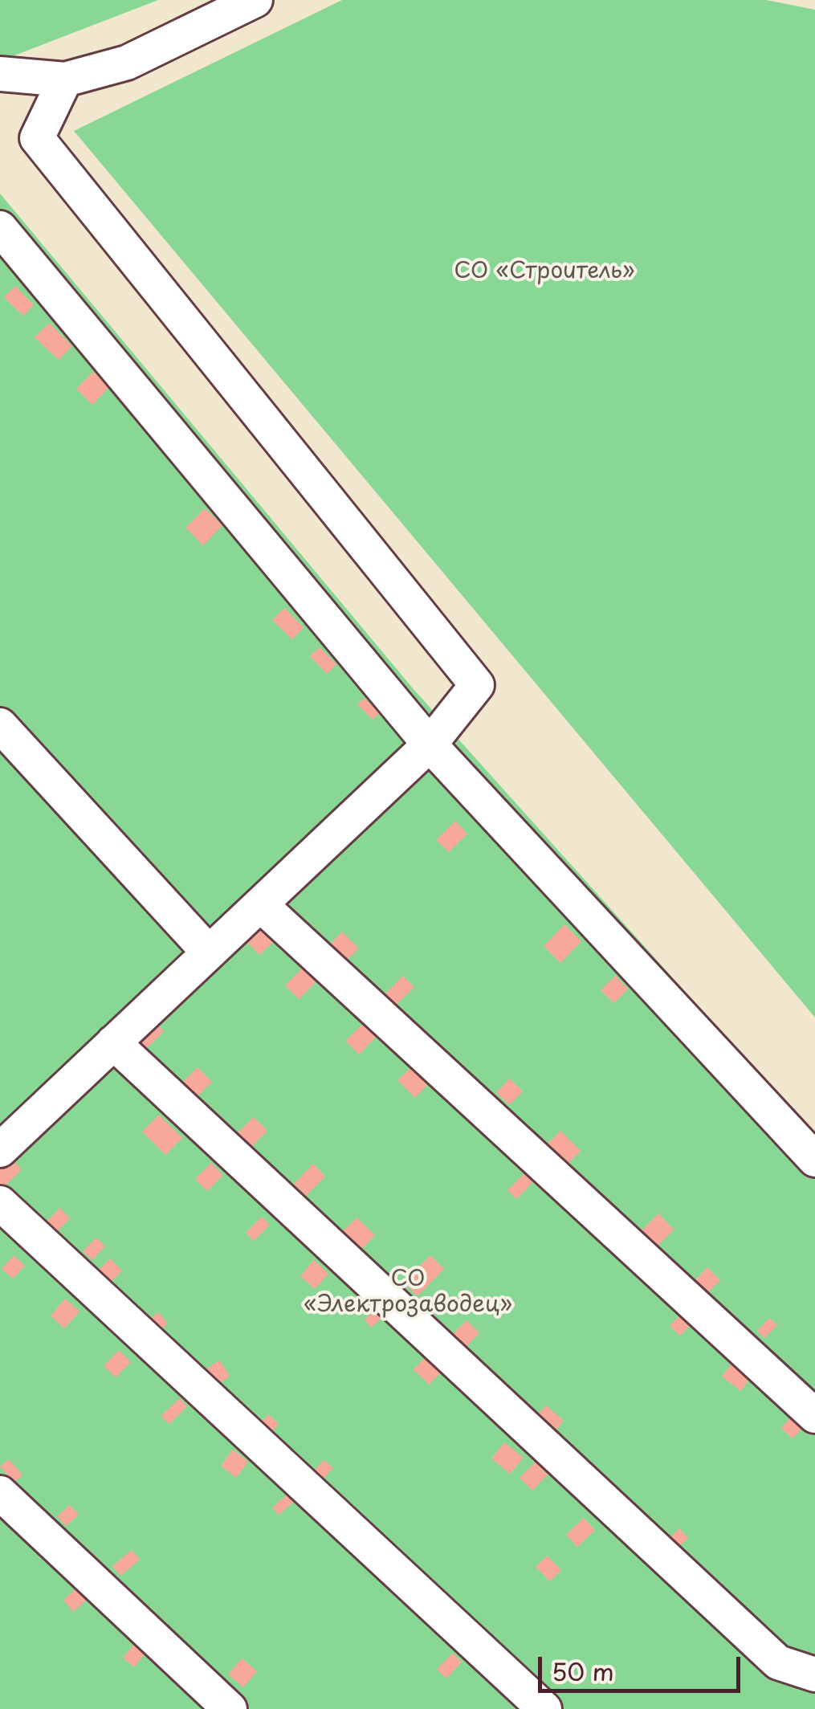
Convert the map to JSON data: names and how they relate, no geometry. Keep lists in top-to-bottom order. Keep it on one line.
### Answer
{"parks":["СО «Строитель»","СО «Электрозаводец»"],"scale_bar":"50 m"}
